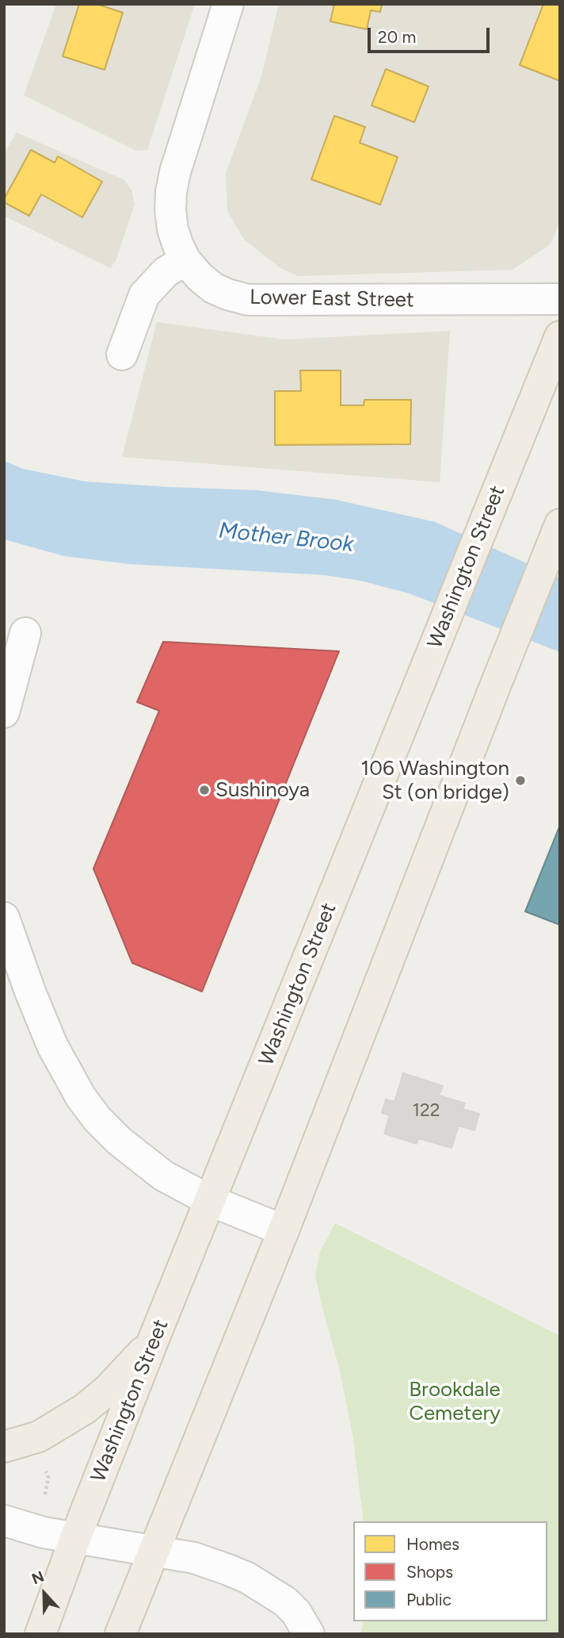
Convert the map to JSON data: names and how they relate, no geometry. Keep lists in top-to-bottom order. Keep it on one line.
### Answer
{"streets":{"main road":["Washington Street"],"street":["Lower East Street"]},"water":["Mother Brook"],"parks":["Brookdale Cemetery"],"places":["106 Washington St (on bridge)","Sushinoya"],"house_numbers":["122"],"legend":["Homes","Shops","Public"],"scale_bar":"20 m","north":"top"}
